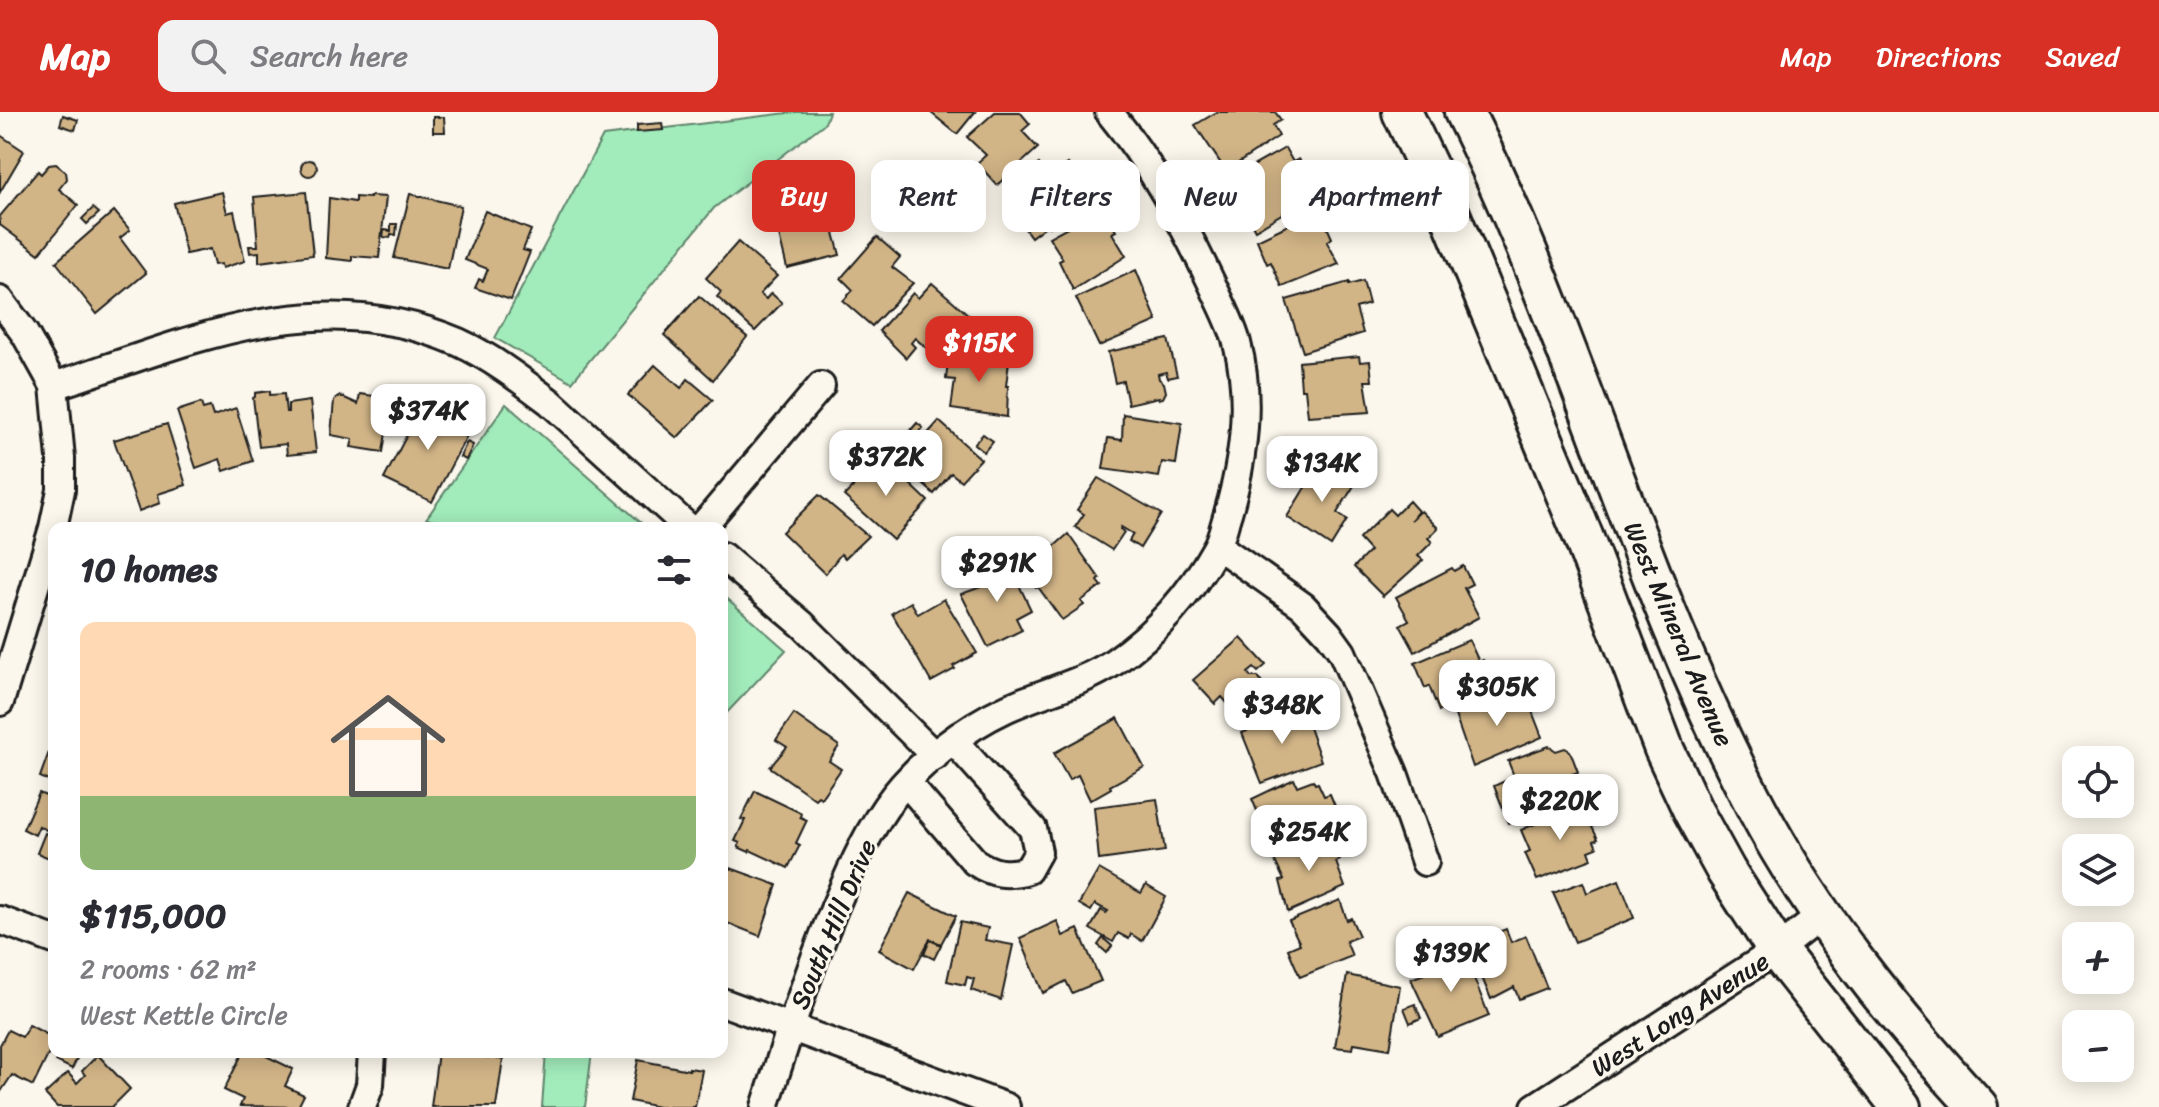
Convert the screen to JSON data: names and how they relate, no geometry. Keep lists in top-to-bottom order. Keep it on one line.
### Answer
{"streets":{"main road":["West Mineral Avenue"],"street":["South Hill Drive","West Long Avenue"]},"crossings":[["West Mineral Avenue","West Long Avenue"]],"page":{"header":"Map","search":"Search here","nav":["Map","Directions","Saved"],"chip":["Buy","Rent","Filters","New","Apartment"],"price":["$115K","$374K","$372K","$134K","$291K","$305K","$348K","$220K","$254K","$139K"],"heading":"10 homes","list":[{"name":"$115,000","note":"2 rooms · 62 m² · West Kettle Circle"}],"map_buttons":["+","−"]}}
